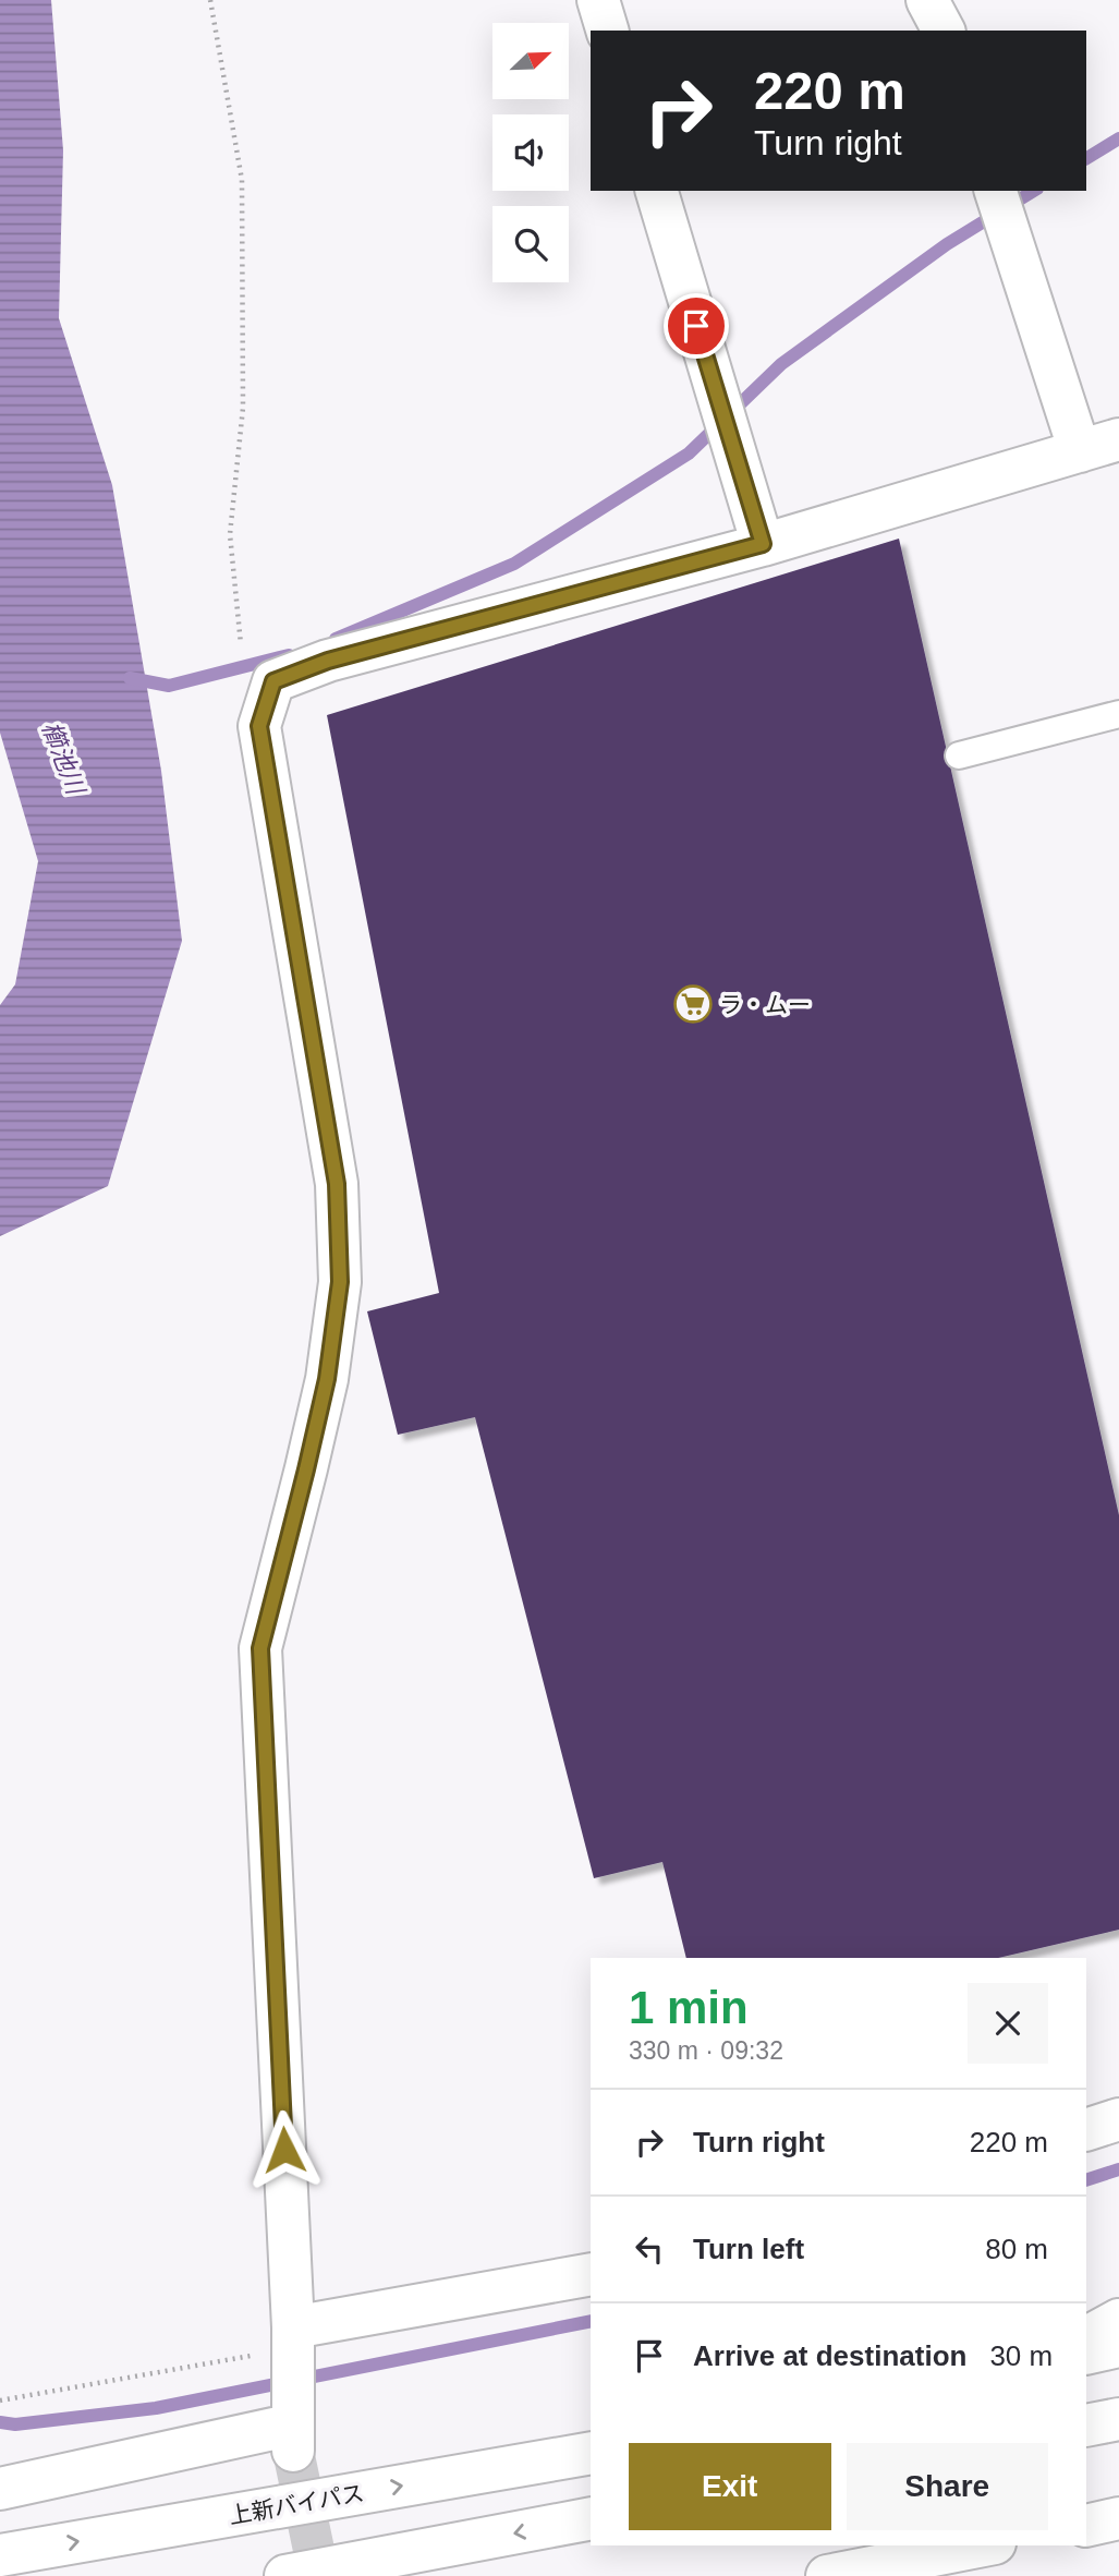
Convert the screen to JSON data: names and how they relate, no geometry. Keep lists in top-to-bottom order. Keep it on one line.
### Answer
{"streets":{"main road":["上新バイパス"]},"water":["櫛池川"],"places":{"supermarket":["ラ・ムー"]},"north":"top right","page":{"turn":["220 m","Turn right"],"heading":["1 min","330 m · 09:32"],"list":[{"name":"Turn right","value":"220 m"},{"name":"Turn left","value":"80 m"},{"name":"Arrive at destination","value":"30 m"}],"buttons":["Exit","Share"]}}
